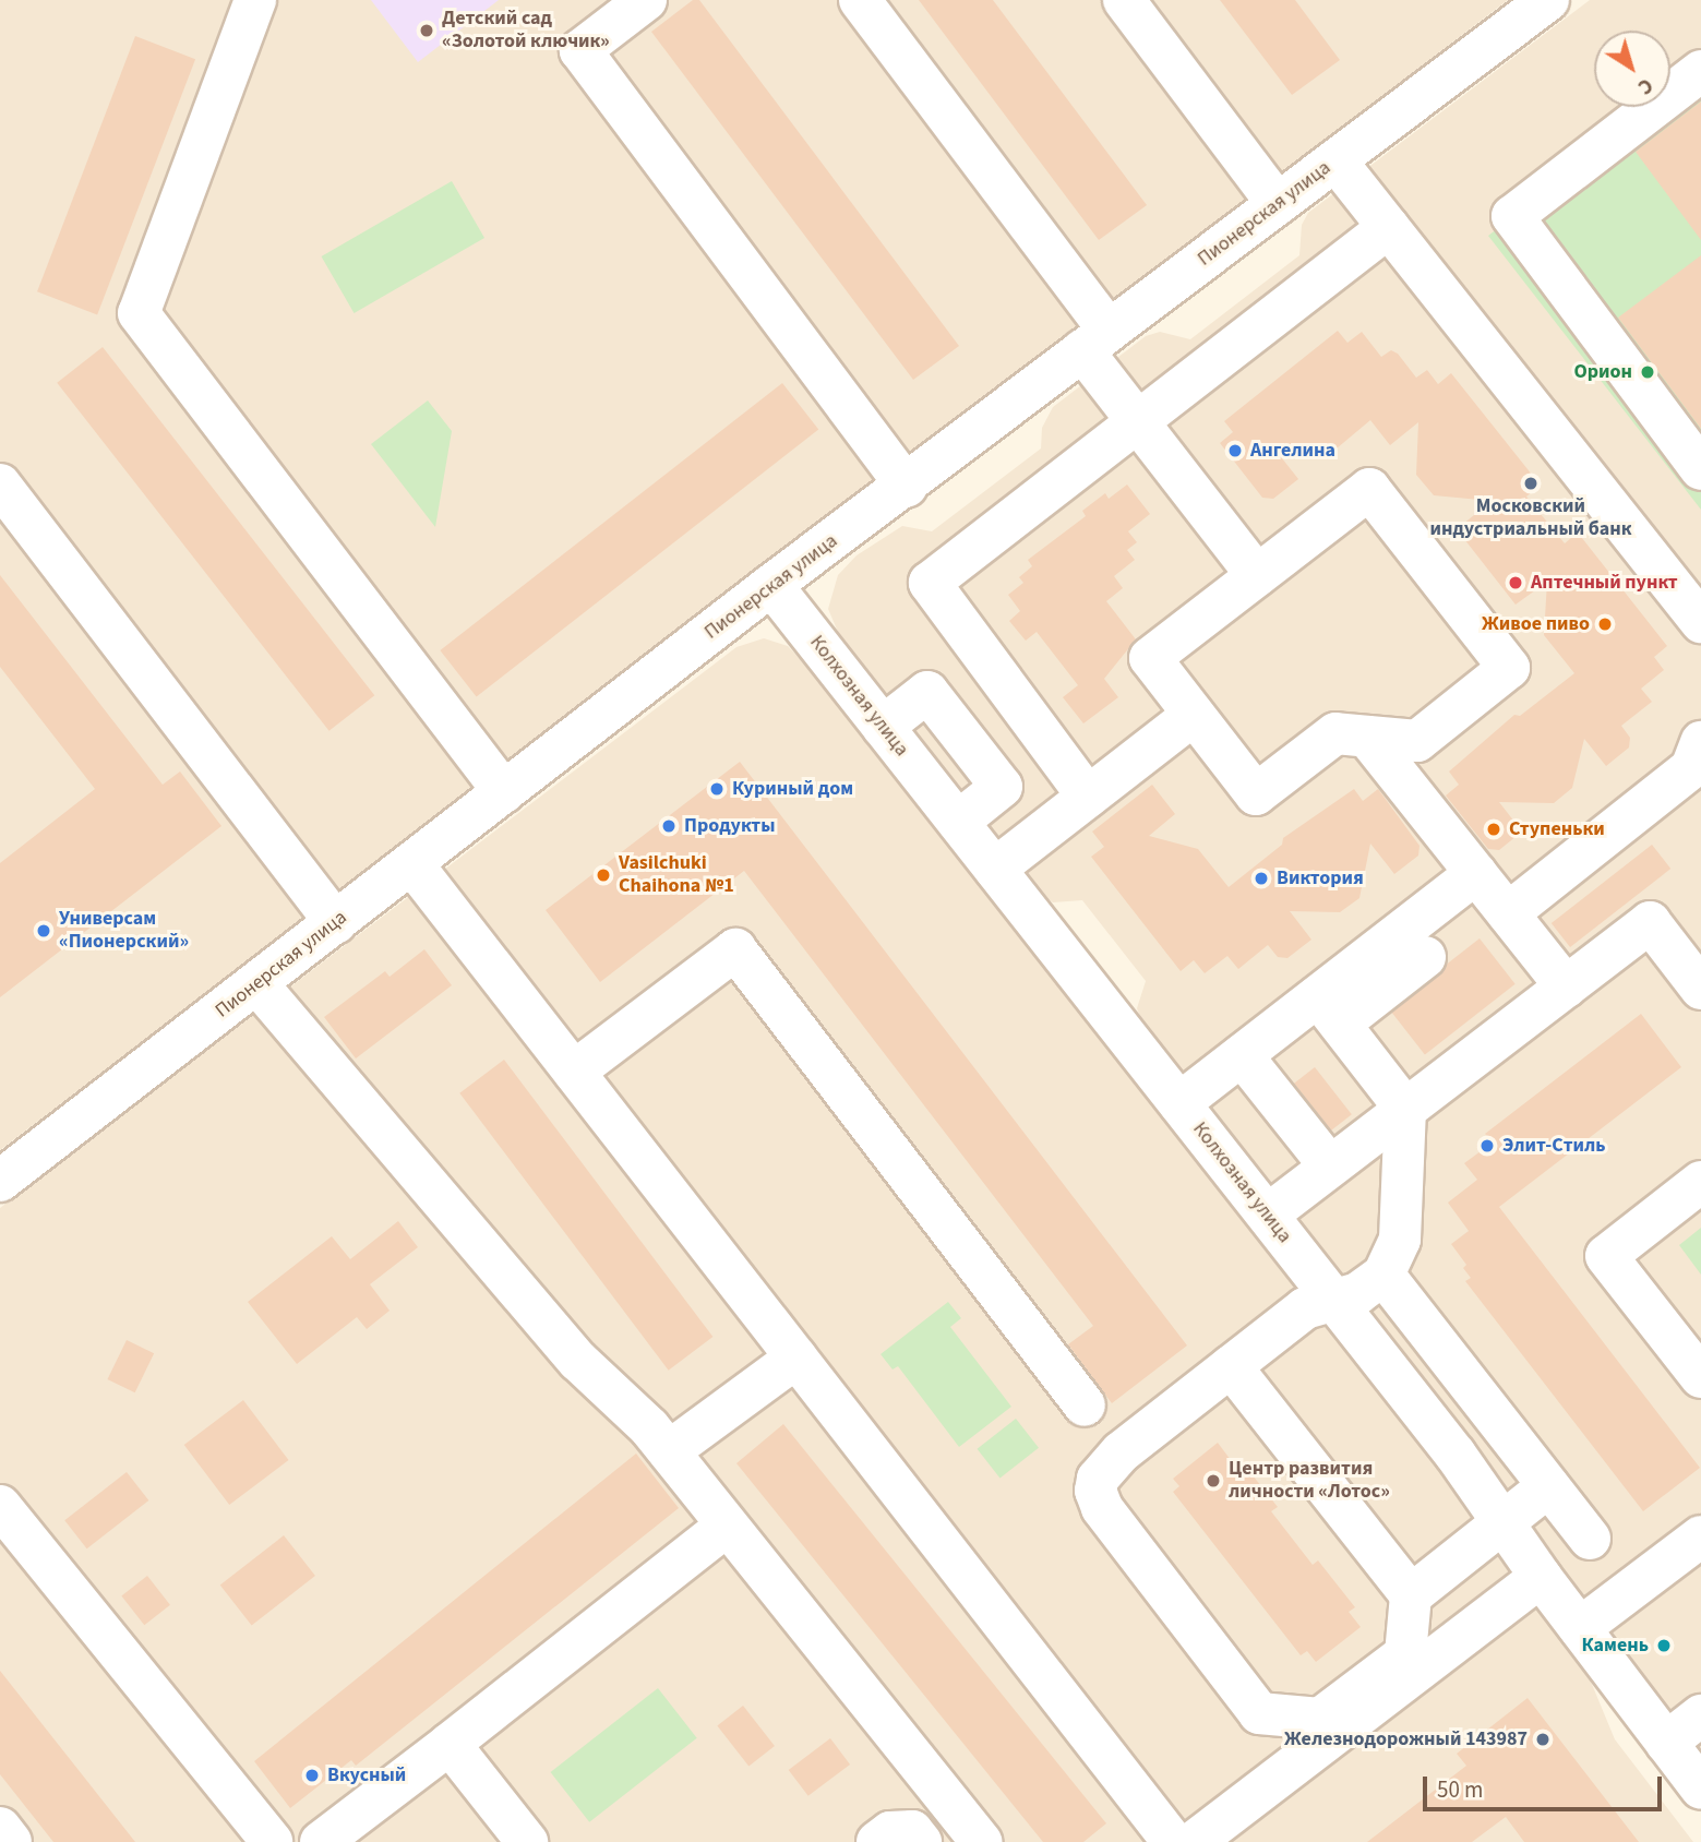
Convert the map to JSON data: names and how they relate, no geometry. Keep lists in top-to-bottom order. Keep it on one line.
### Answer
{"streets":{"street":["Пионерская улица","Колхозная улица"]},"crossings":[["Пионерская улица","Колхозная улица"]],"places":["Детский сад «Золотой ключик»","Орион","Ангелина","Московский индустриальный банк","Аптечный пункт","Живое пиво","Куриный дом","Продукты","Ступеньки","Vasilchuki Chaihona №1","Виктория","Универсам «Пионерский»","Элит-Cтиль","Центр развития личности «Лотос»","Камень","Железнодорожный 143987","Вкусный"],"scale_bar":"50 m","north":"bottom right"}
